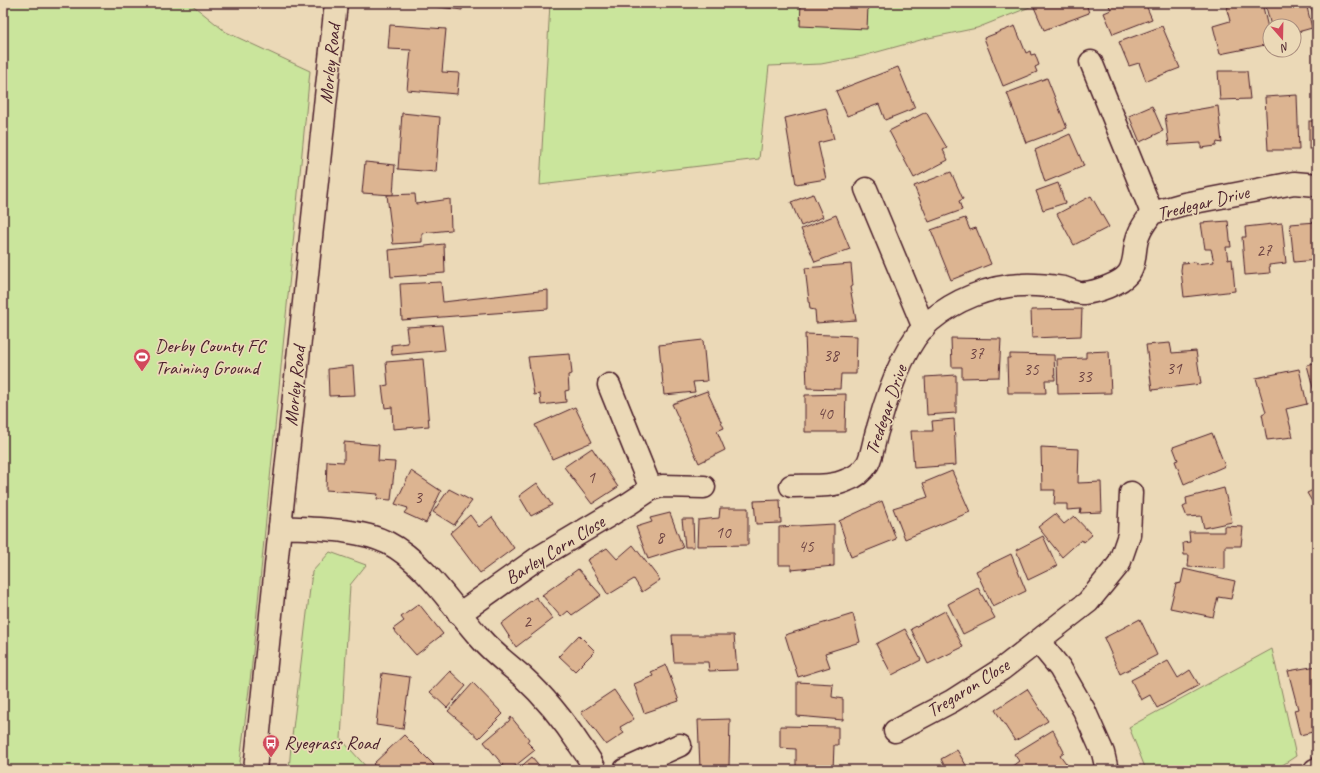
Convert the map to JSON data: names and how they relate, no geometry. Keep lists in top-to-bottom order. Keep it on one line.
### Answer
{"streets":{"street":["Morley Road","Tredegar Drive","Barley Corn Close","Tregaron Close"]},"places":{"sports":["Derby County FC Training Ground"],"bus stop":["Ryegrass Road"]},"house_numbers":["27","37","38","31","35","33","40","1","3","10","8","45","2"],"north":"bottom"}
